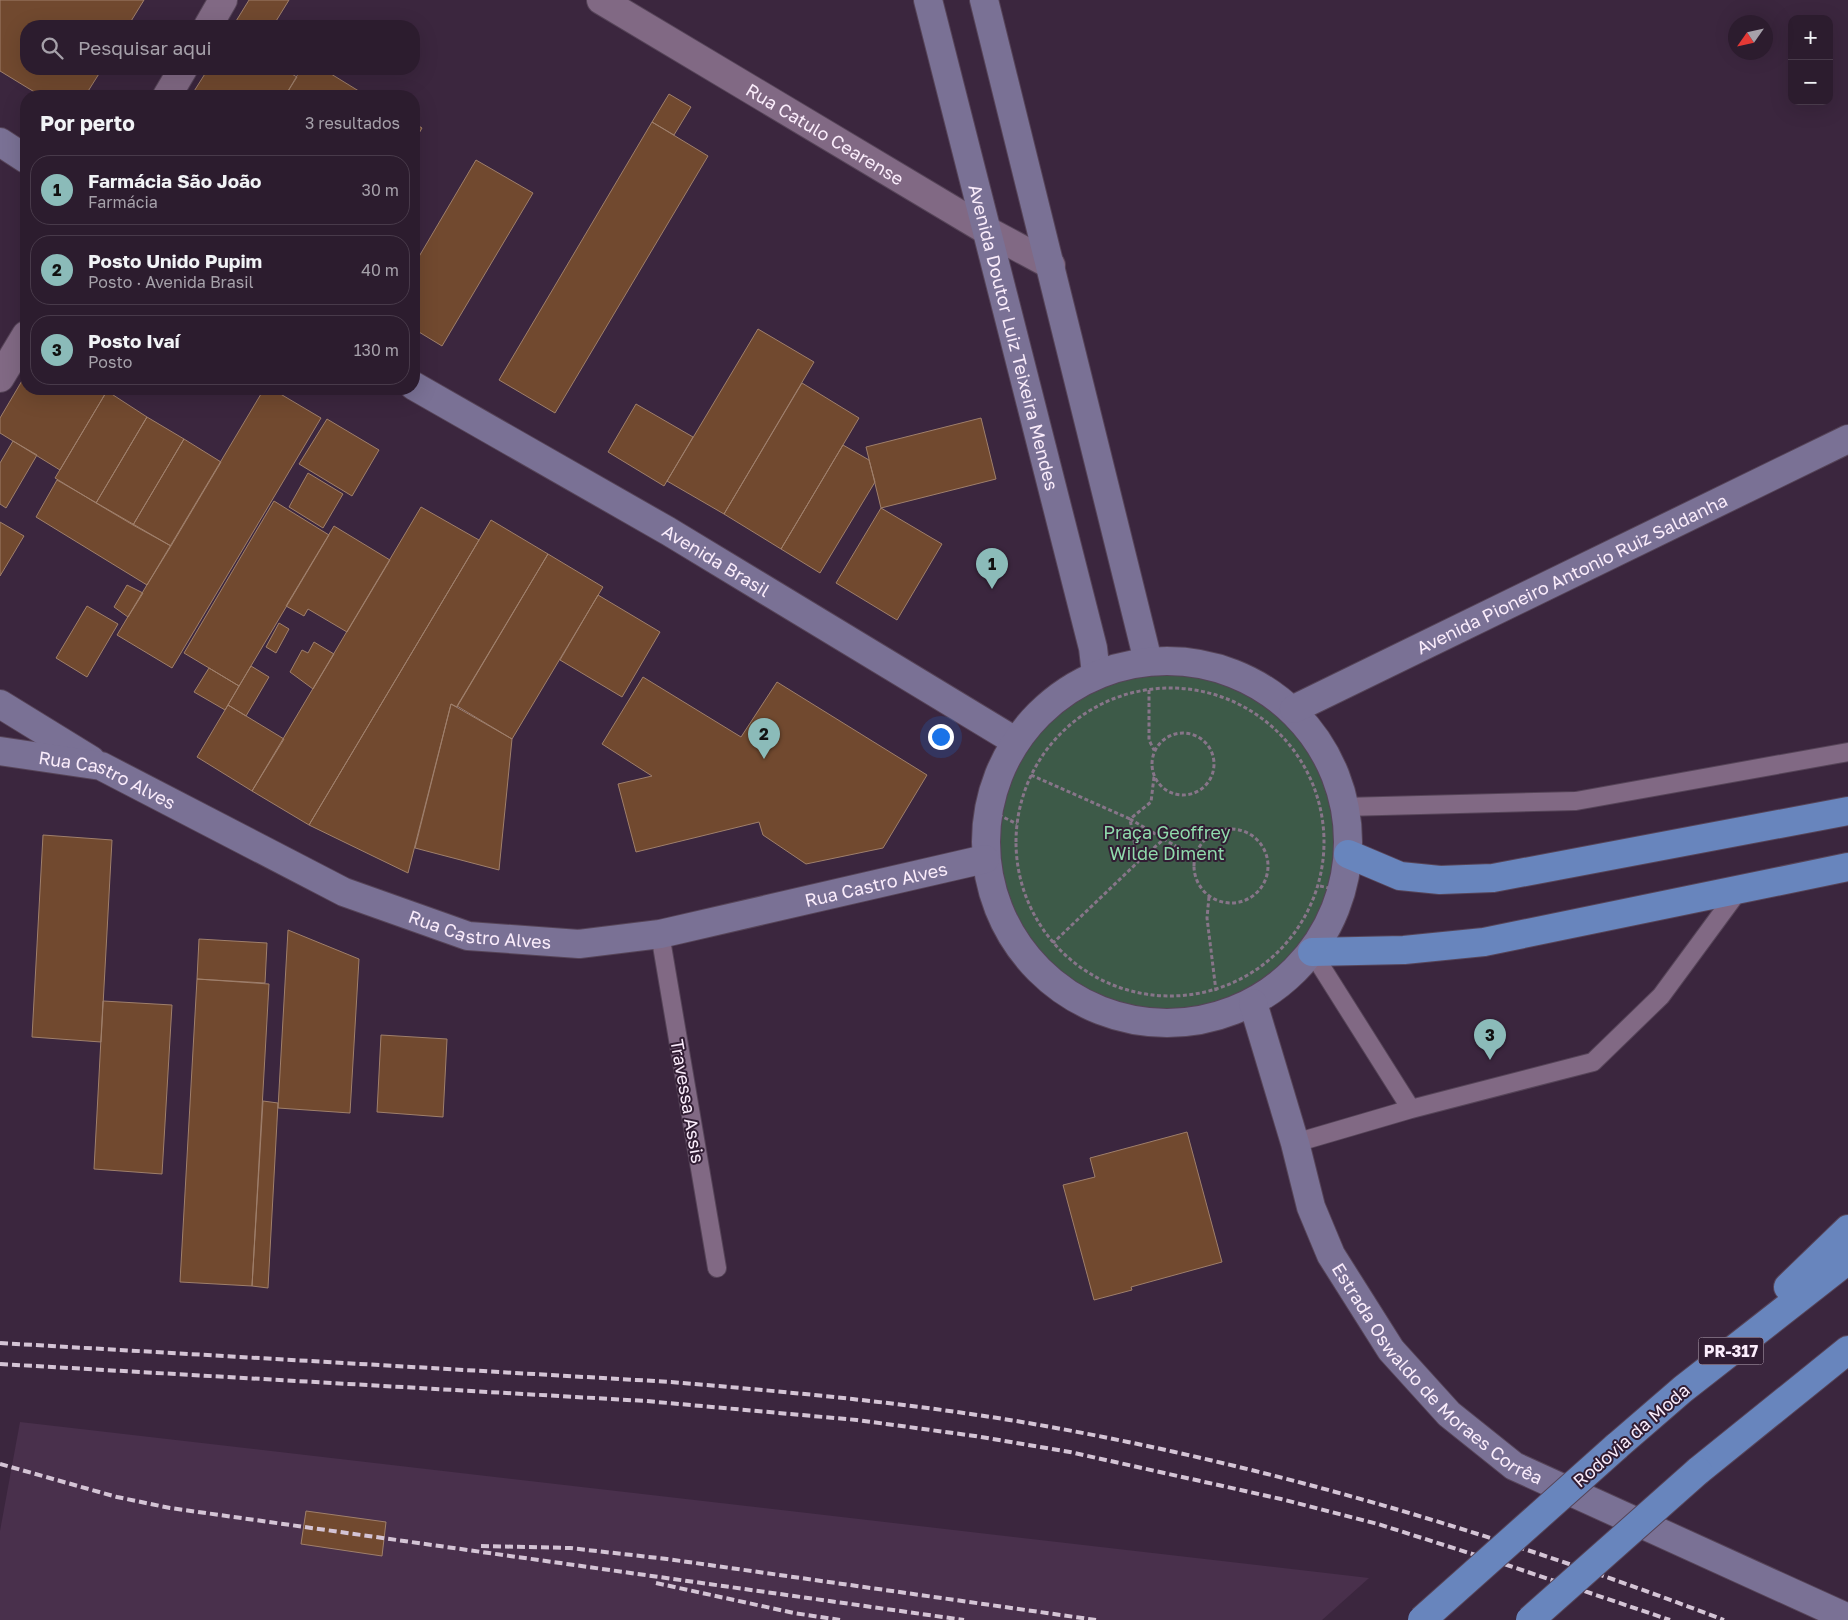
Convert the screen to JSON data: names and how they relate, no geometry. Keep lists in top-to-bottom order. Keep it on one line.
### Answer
{"streets":{"highway":["PR-317","Rodovia da Moda"],"main road":["Avenida Doutor Luiz Teixeira Mendes","Avenida Brasil","Avenida Pioneiro Antonio Ruiz Saldanha","Rua Castro Alves","Estrada Oswaldo de Moraes Corrêa"],"street":["Rua Catulo Cearense"],"lane":["Travessa Assis"]},"crossings":[["Rua Catulo Cearense","Avenida Doutor Luiz Teixeira Mendes"],["Rua Castro Alves","Travessa Assis"]],"parks":["Praça Geoffrey Wilde Diment"],"north":"bottom left","page":{"map_buttons":["+","−"],"search":"Pesquisar aqui","heading":["Por perto","3 resultados"],"list":[{"mark":"1","name":"Farmácia São João","note":"Farmácia","value":"30 m"},{"mark":"2","name":"Posto Unido Pupim","note":"Posto · Avenida Brasil","value":"40 m"},{"mark":"3","name":"Posto Ivaí","note":"Posto","value":"130 m"}],"pins":["1","2","3"]}}
